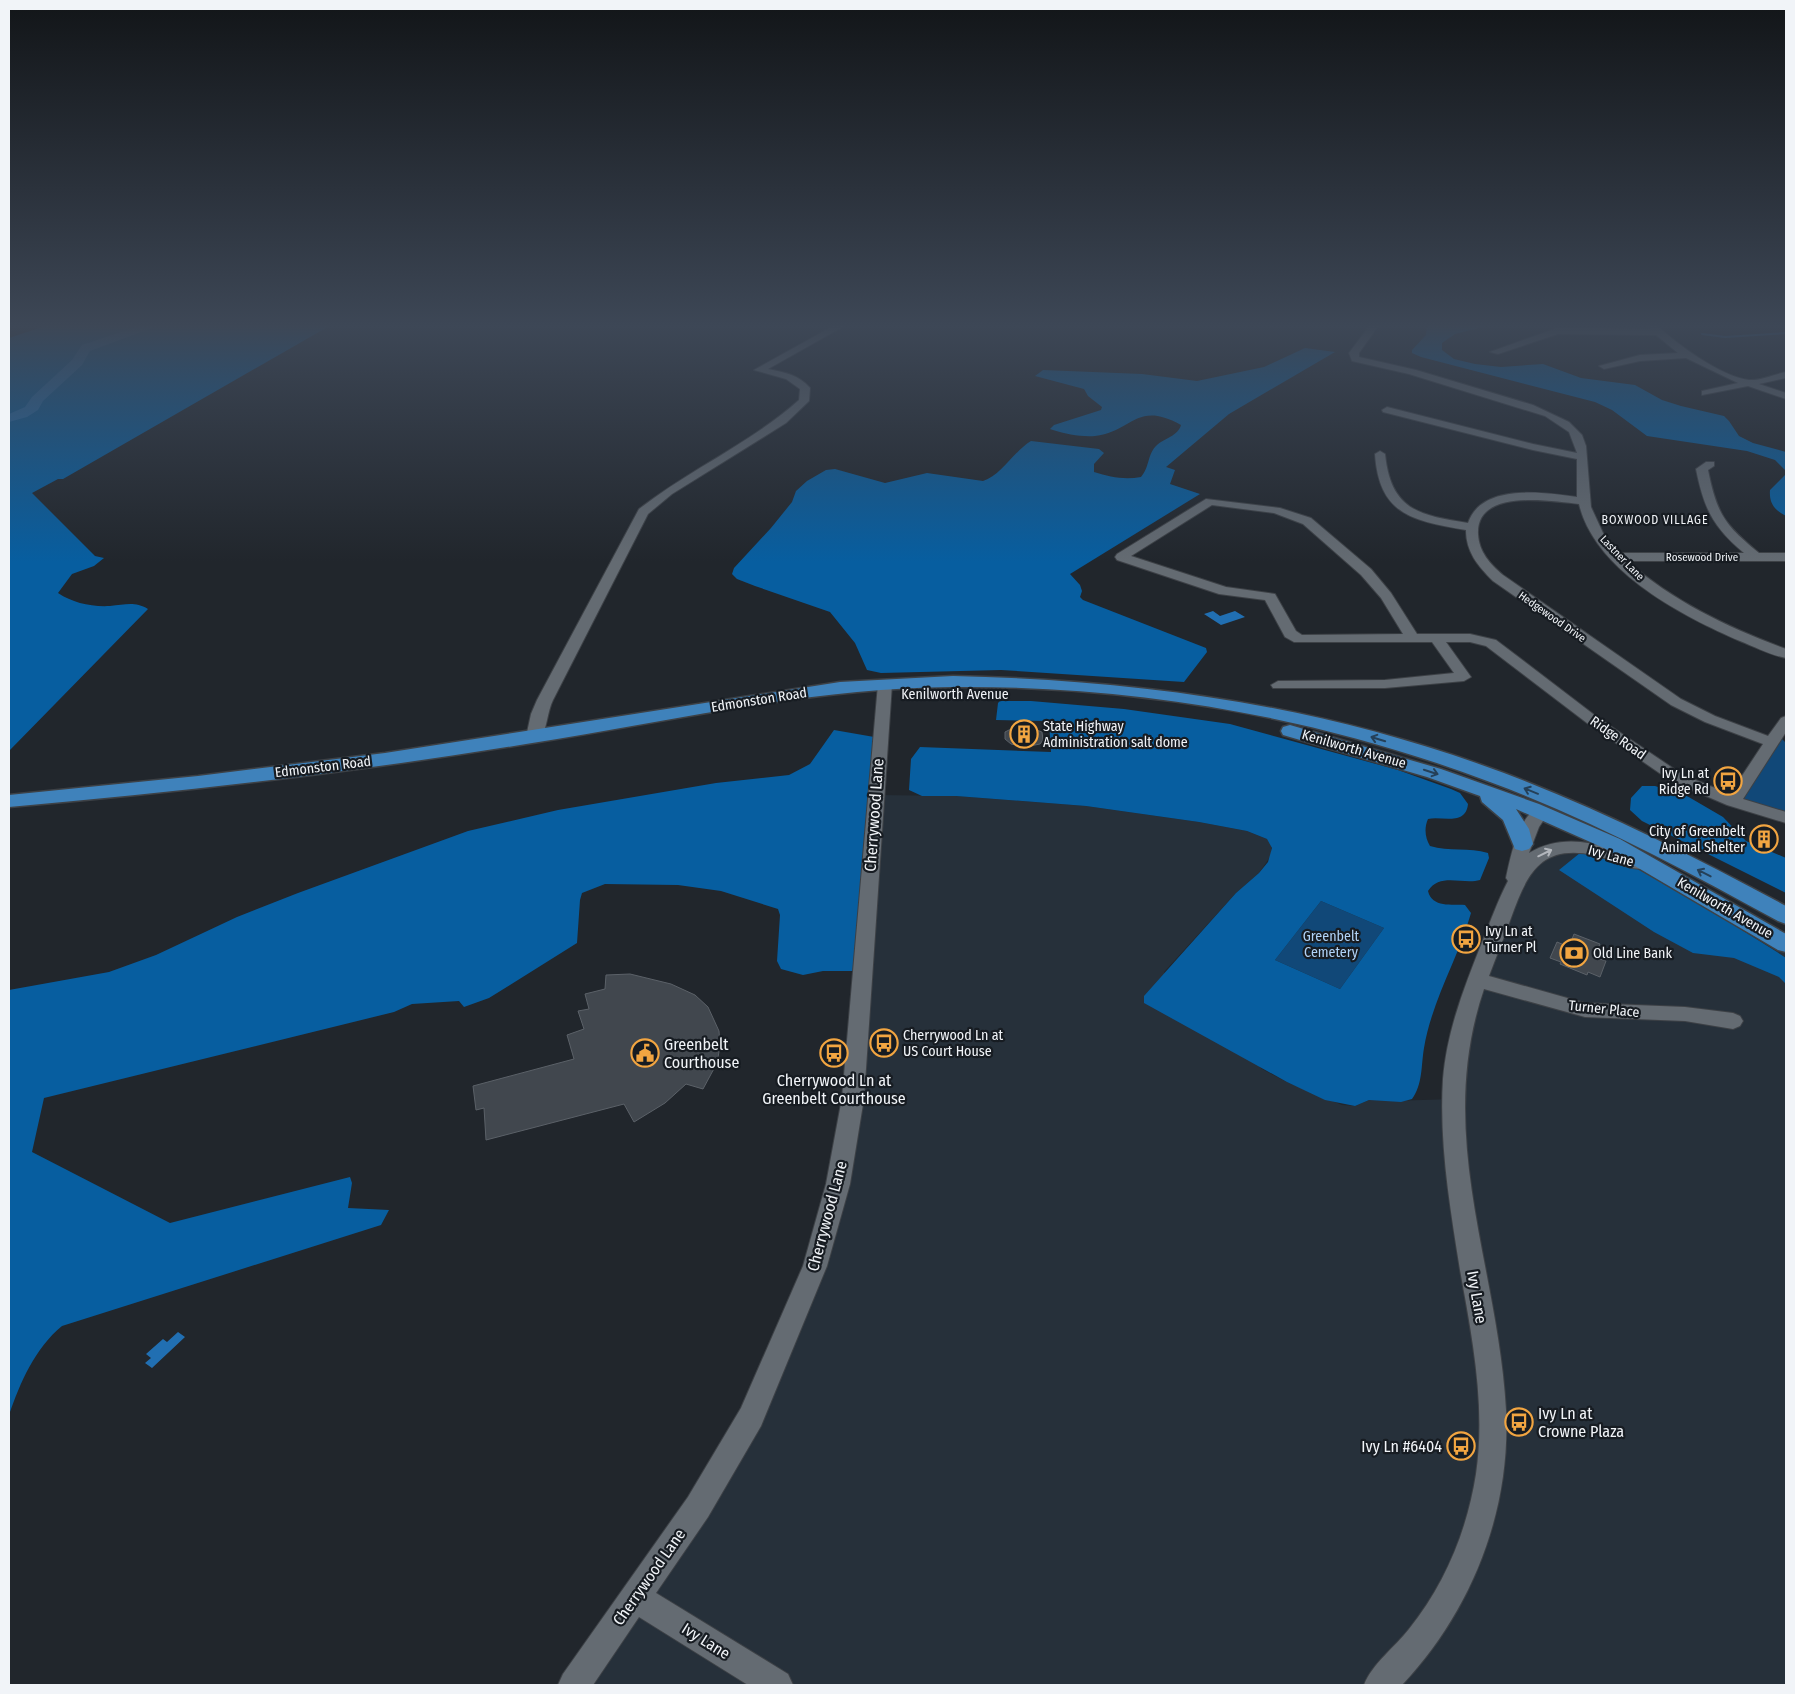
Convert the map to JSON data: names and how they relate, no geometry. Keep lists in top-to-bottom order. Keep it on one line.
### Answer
{"streets":{"main road":["Kenilworth Avenue","Edmonston Road"],"street":["Rosewood Drive","Lastner Lane","Hedgewood Drive","Ridge Road","Cherrywood Lane","Ivy Lane","Turner Place"]},"crossings":[["Rosewood Drive","Lastner Lane"],["Kenilworth Avenue","Edmonston Road"],["Kenilworth Avenue","Cherrywood Lane"],["Kenilworth Avenue","Ivy Lane"],["Edmonston Road","Cherrywood Lane"],["Cherrywood Lane","Ivy Lane"],["Ivy Lane","Turner Place"]],"districts":["BOXWOOD VILLAGE"],"parks":["Greenbelt Cemetery"],"places":{"building":["State Highway Administration salt dome","City of Greenbelt Animal Shelter"],"bus stop":["Ivy Ln at Ridge Rd","Ivy Ln at Turner Pl","Cherrywood Ln at US Court House","Cherrywood Ln at Greenbelt Courthouse","Ivy Ln at Crowne Plaza","Ivy Ln #6404"],"bank":["Old Line Bank"],"public building":["Greenbelt Courthouse"]}}
